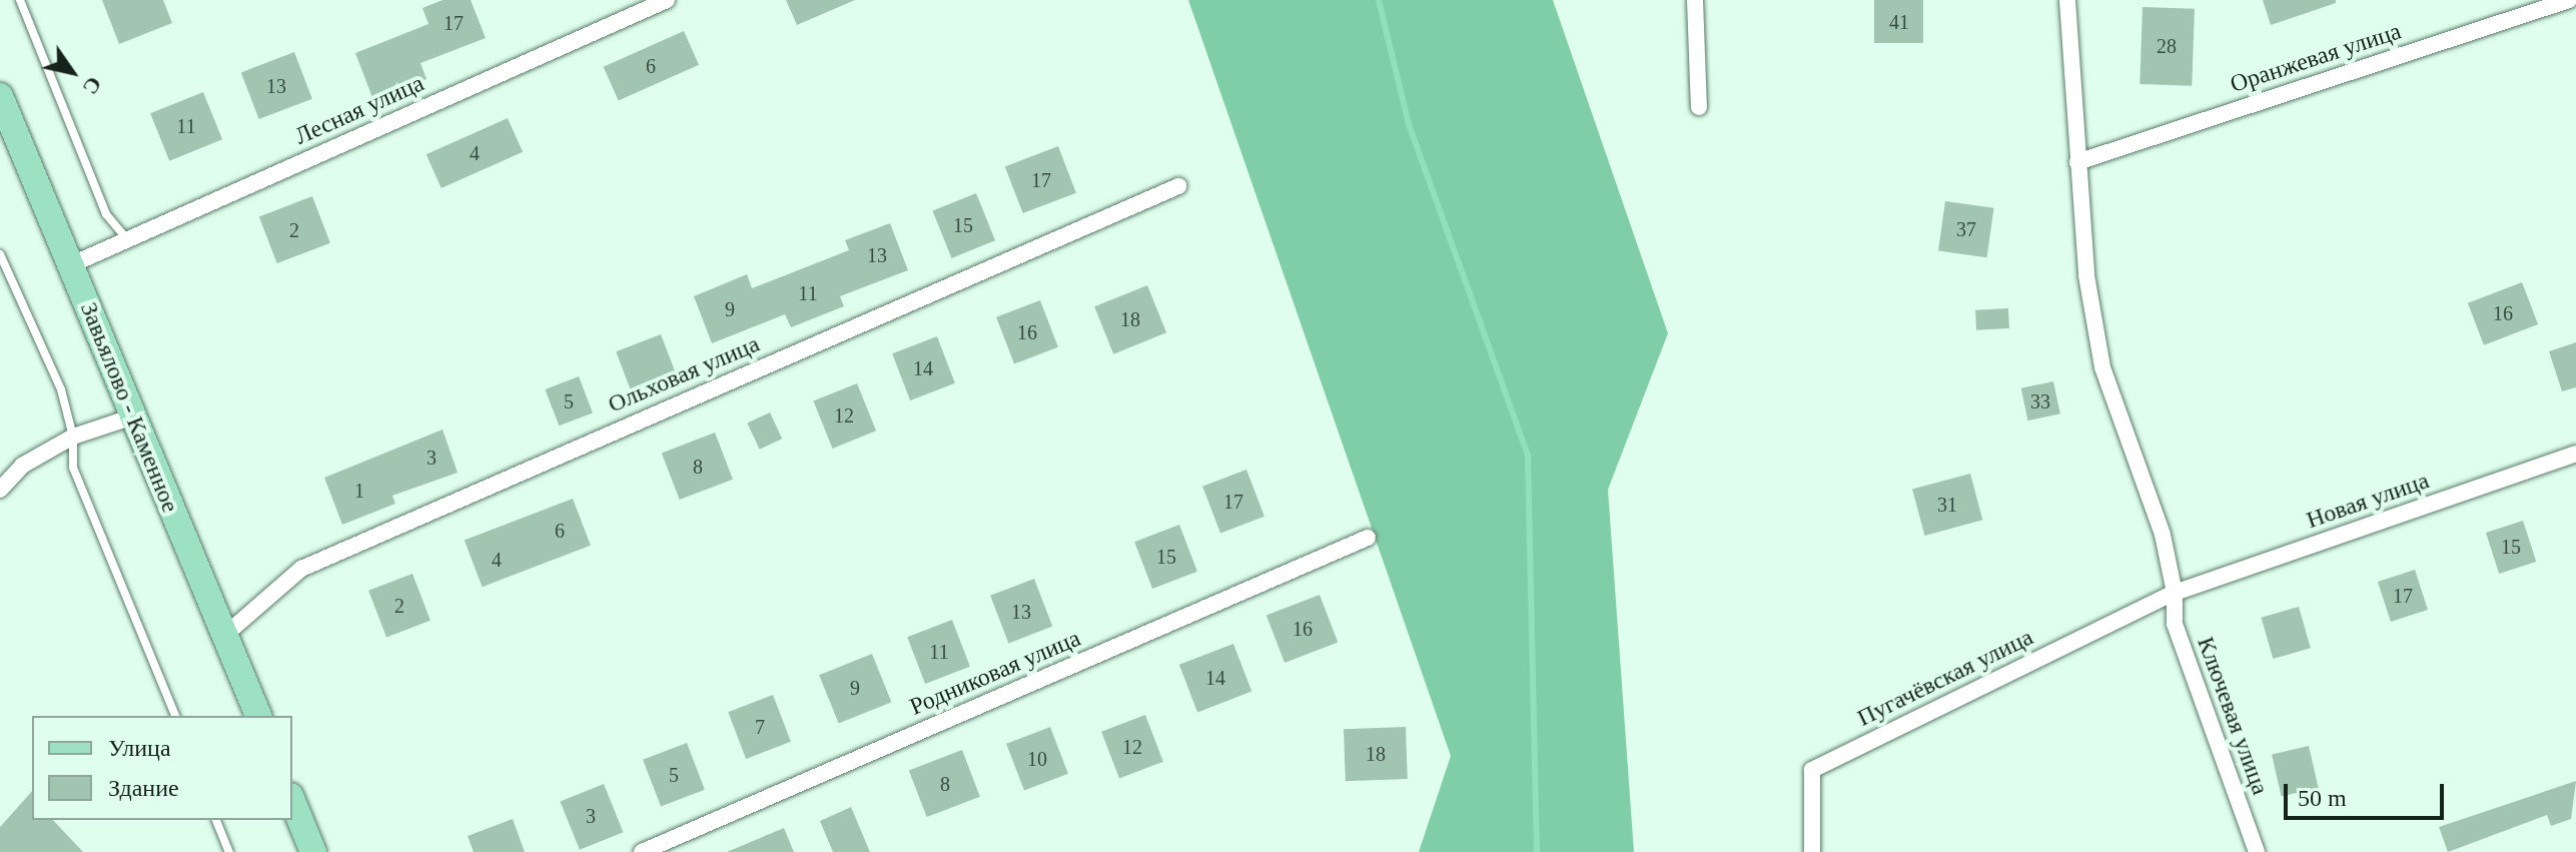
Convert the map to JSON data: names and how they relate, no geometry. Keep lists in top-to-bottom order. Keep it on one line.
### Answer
{"streets":{"main road":["Завьялово - Каменное"],"street":["Оранжевая улица","Лесная улица","Ольховая улица","Новая улица","Родниковая улица","Пугачёвская улица","Ключевая улица"]},"crossings":[["Оранжевая улица","Ключевая улица"],["Лесная улица","Завьялово - Каменное"],["Ольховая улица","Завьялово - Каменное"],["Новая улица","Пугачёвская улица"],["Новая улица","Ключевая улица"],["Пугачёвская улица","Ключевая улица"]],"house_numbers":["41","17","28","6","13","11","4","17","15","37","2","13","11","9","16","18","16","14","5","33","12","3","8","1","17","31","6","15","15","4","17","2","13","16","11","14","9","7","12","18","10","5","8","3"],"legend":["Улица","Здание"],"scale_bar":"50 m","north":"bottom right"}
